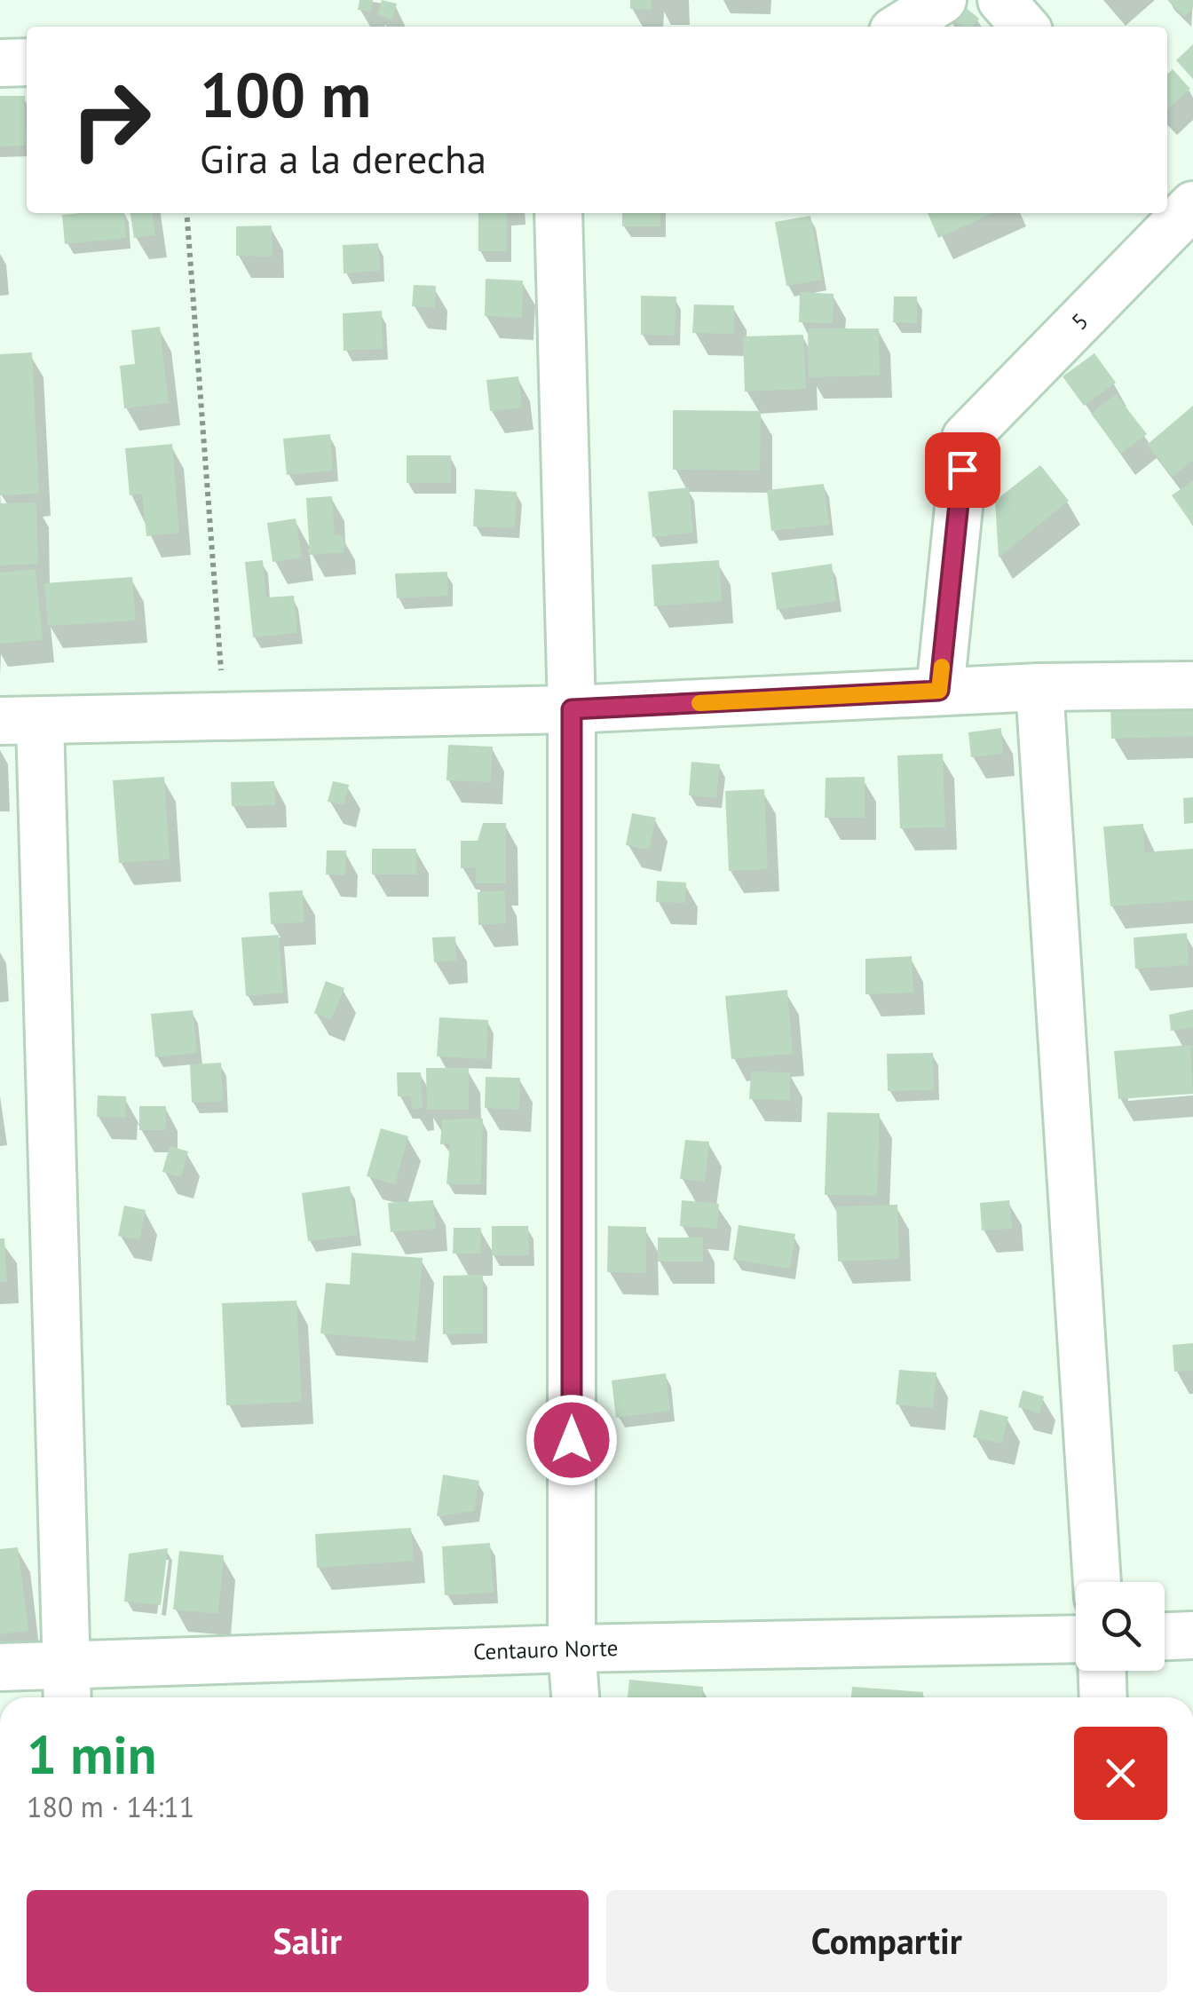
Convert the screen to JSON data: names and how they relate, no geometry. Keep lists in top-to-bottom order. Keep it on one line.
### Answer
{"streets":{"street":["5","Centauro Norte"]},"page":{"turn":["100 m","Gira a la derecha"],"heading":["1 min","180 m · 14:11"],"buttons":["Salir","Compartir"]}}
